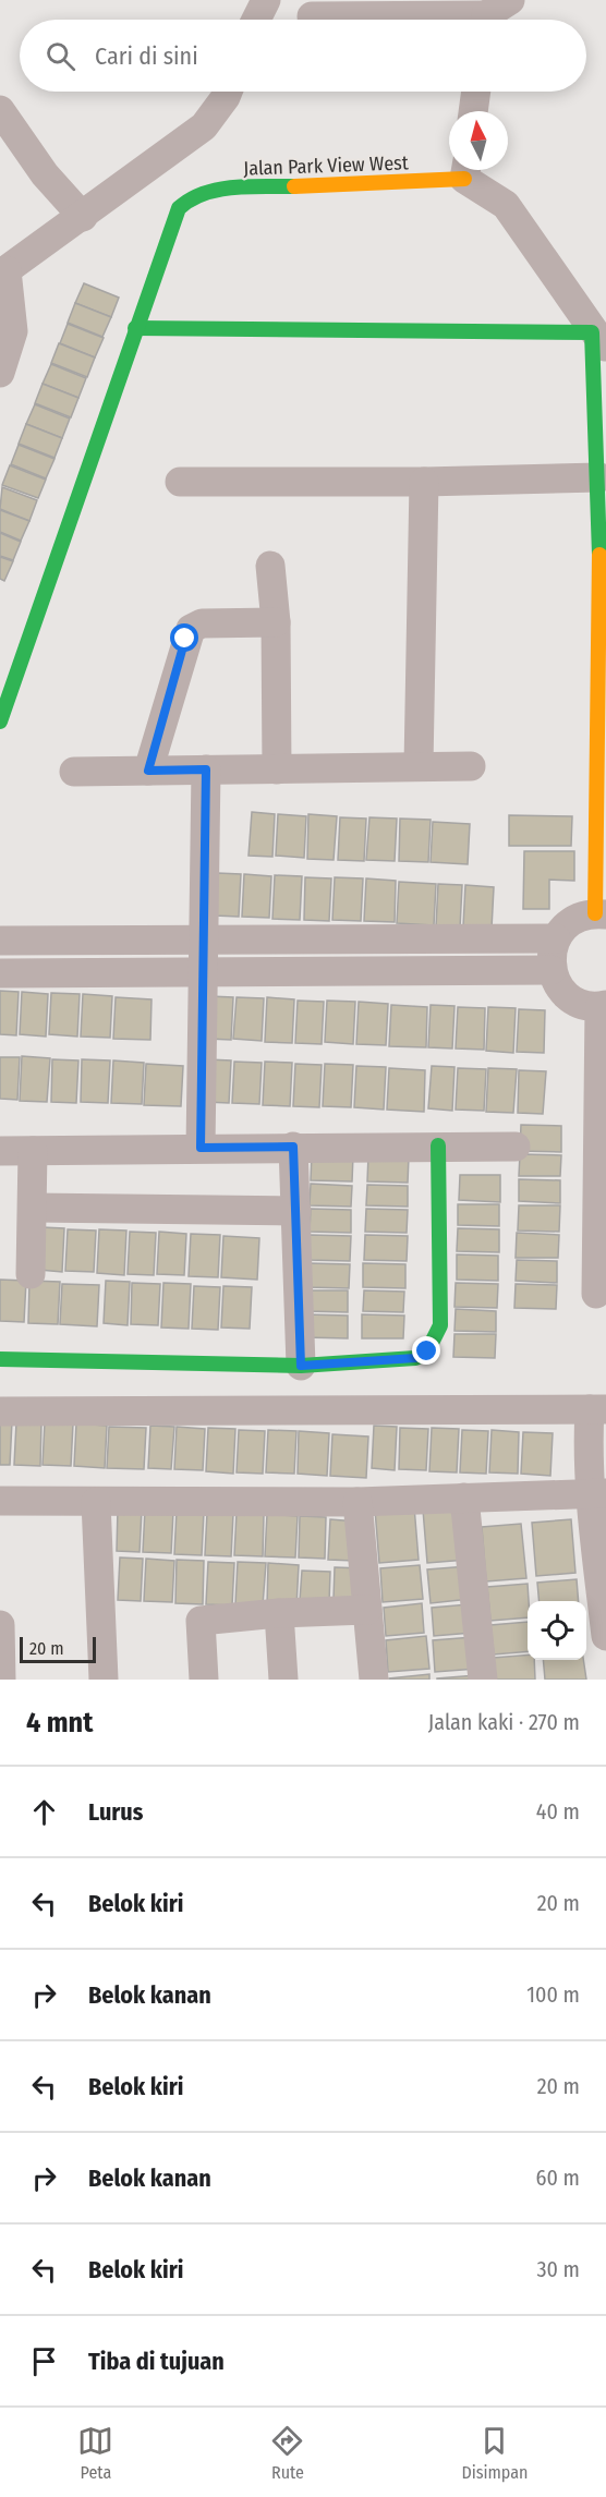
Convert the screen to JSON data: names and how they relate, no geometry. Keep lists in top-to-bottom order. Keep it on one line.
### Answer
{"streets":{"street":["Jalan Park View West"]},"scale_bar":"20 m","north":"top","page":{"search":"Cari di sini","scale":"20 m","heading":["4 mnt","Jalan kaki · 270 m"],"list":[["Lurus","40 m"],["Belok kiri","20 m"],["Belok kanan","100 m"],["Belok kiri","20 m"],["Belok kanan","60 m"],["Belok kiri","30 m"],"Tiba di tujuan"],"nav":["Peta","Rute","Disimpan"]}}
